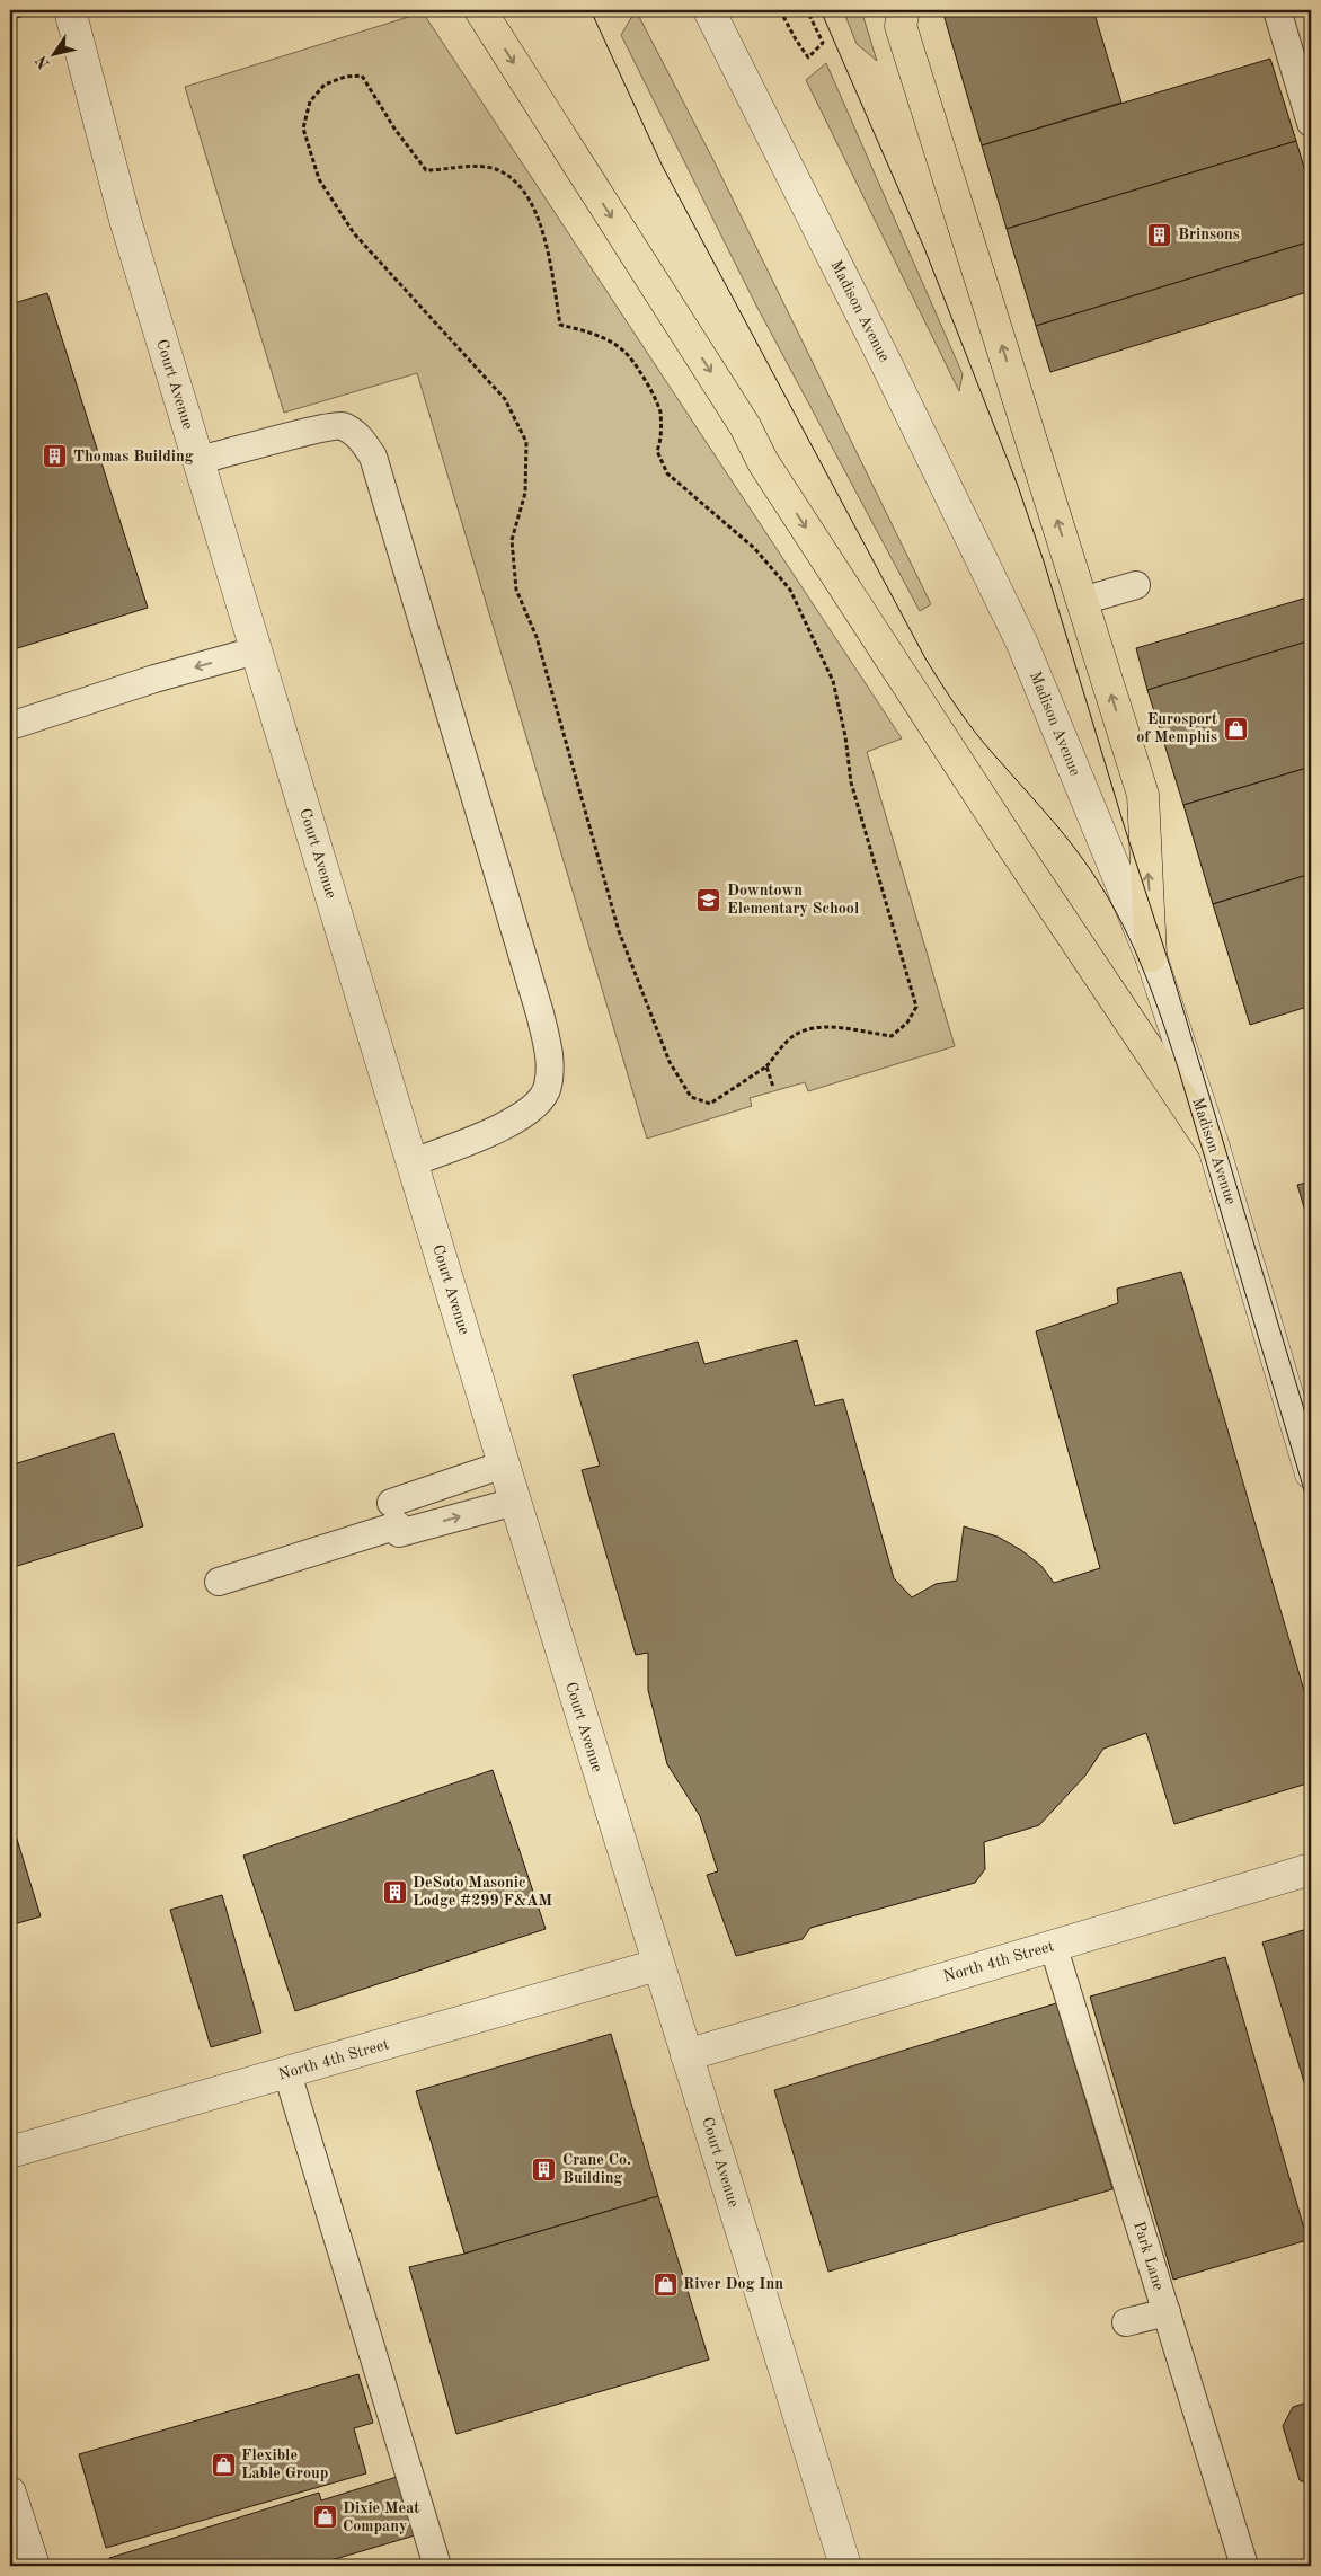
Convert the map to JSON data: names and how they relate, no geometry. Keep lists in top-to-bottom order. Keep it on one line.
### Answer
{"streets":{"street":["Madison Avenue","Court Avenue","North 4th Street"],"lane":["Park Lane"]},"crossings":[["Court Avenue","North 4th Street"],["North 4th Street","Park Lane"]],"places":{"building":["Brinsons","Thomas Building","DeSoto Masonic Lodge #299 F&AM","Crane Co. Building"],"shop":["Eurosport of Memphis","River Dog Inn","Flexible Lable Group","Dixie Meat Company"],"school or university":["Downtown Elementary School"]},"north":"bottom left"}
